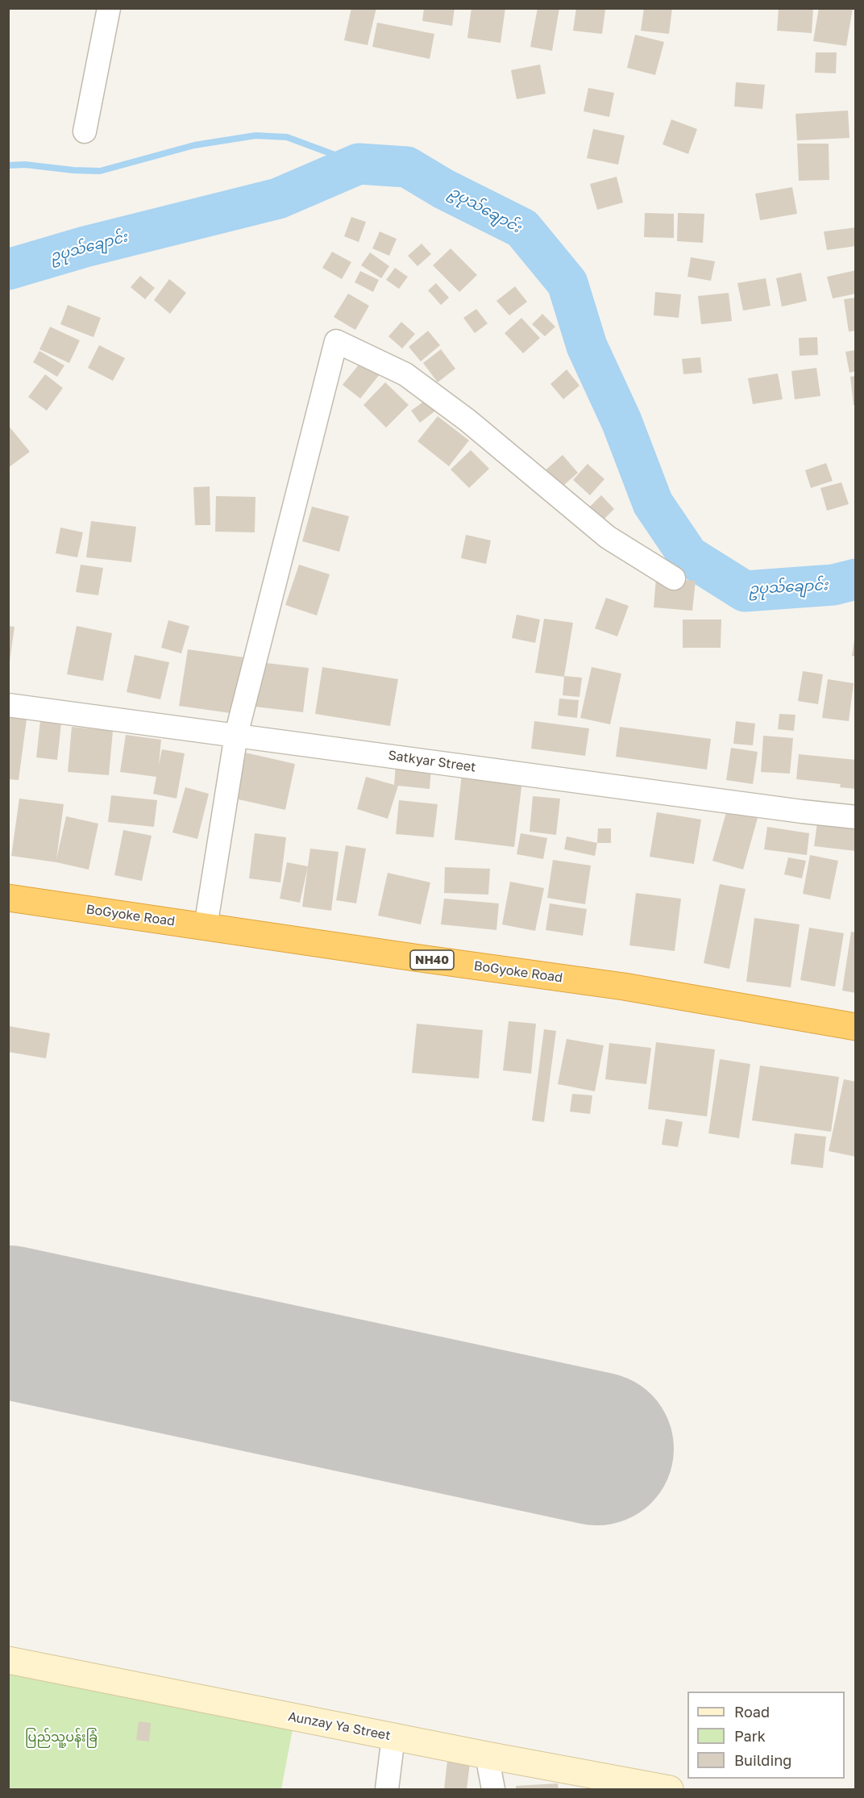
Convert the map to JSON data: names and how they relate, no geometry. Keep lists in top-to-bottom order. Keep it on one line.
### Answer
{"streets":{"highway":["BoGyoke Road","NH40"],"street":["Satkyar Street","Aunzay Ya Street"]},"water":["ဥပုသ်ချောင်း"],"parks":["ပြည်သူ့ပန်းခြံ"],"legend":["Road","Park","Building"]}
